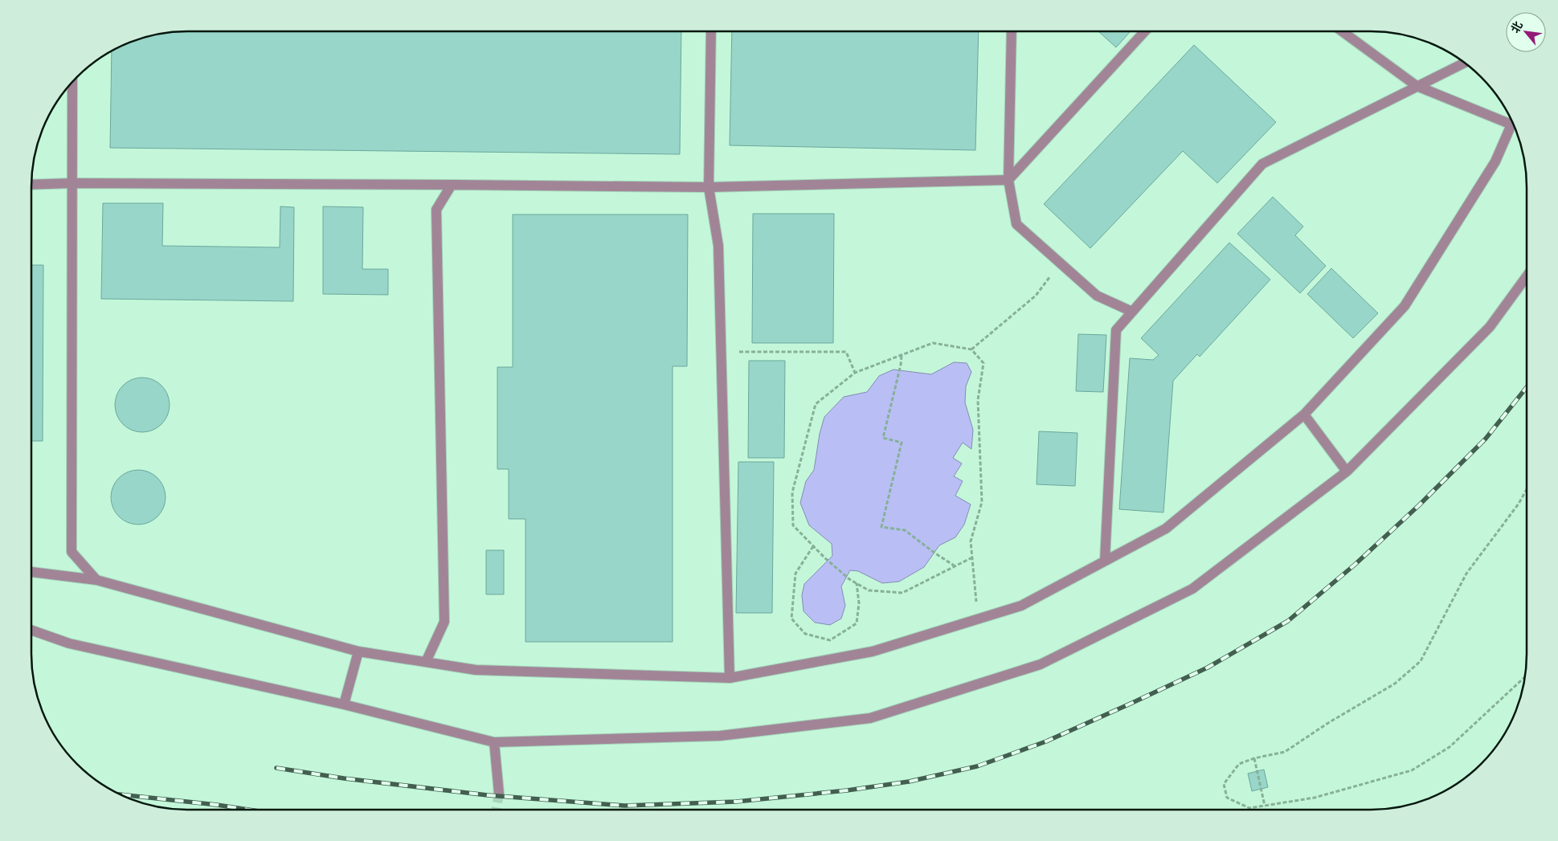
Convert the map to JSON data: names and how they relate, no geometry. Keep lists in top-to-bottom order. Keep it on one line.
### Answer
{"north":"top left"}
